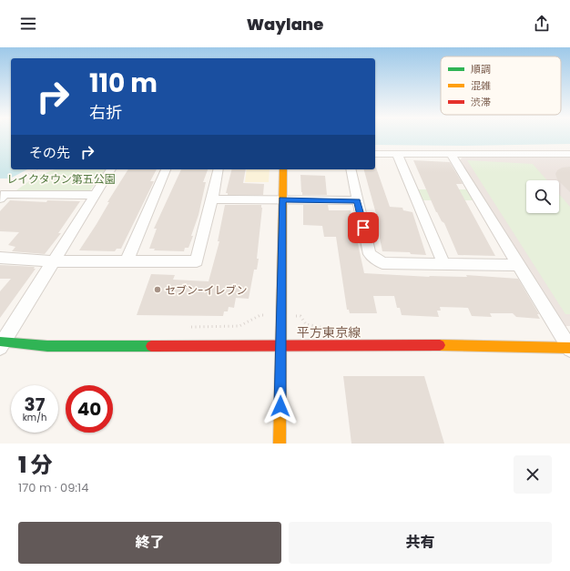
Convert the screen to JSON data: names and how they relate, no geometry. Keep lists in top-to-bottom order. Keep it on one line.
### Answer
{"streets":{"main road":["平方東京線"]},"parks":["レイクタウン第五公園"],"places":["セブン-イレブン"],"legend":["順調","混雑","渋滞"],"page":{"header":"Waylane","turn":["110 m","右折"],"then":"その先","speed":"37 km/h","limit":"40","heading":["1 分","170 m · 09:14"],"buttons":["終了","共有"]}}
